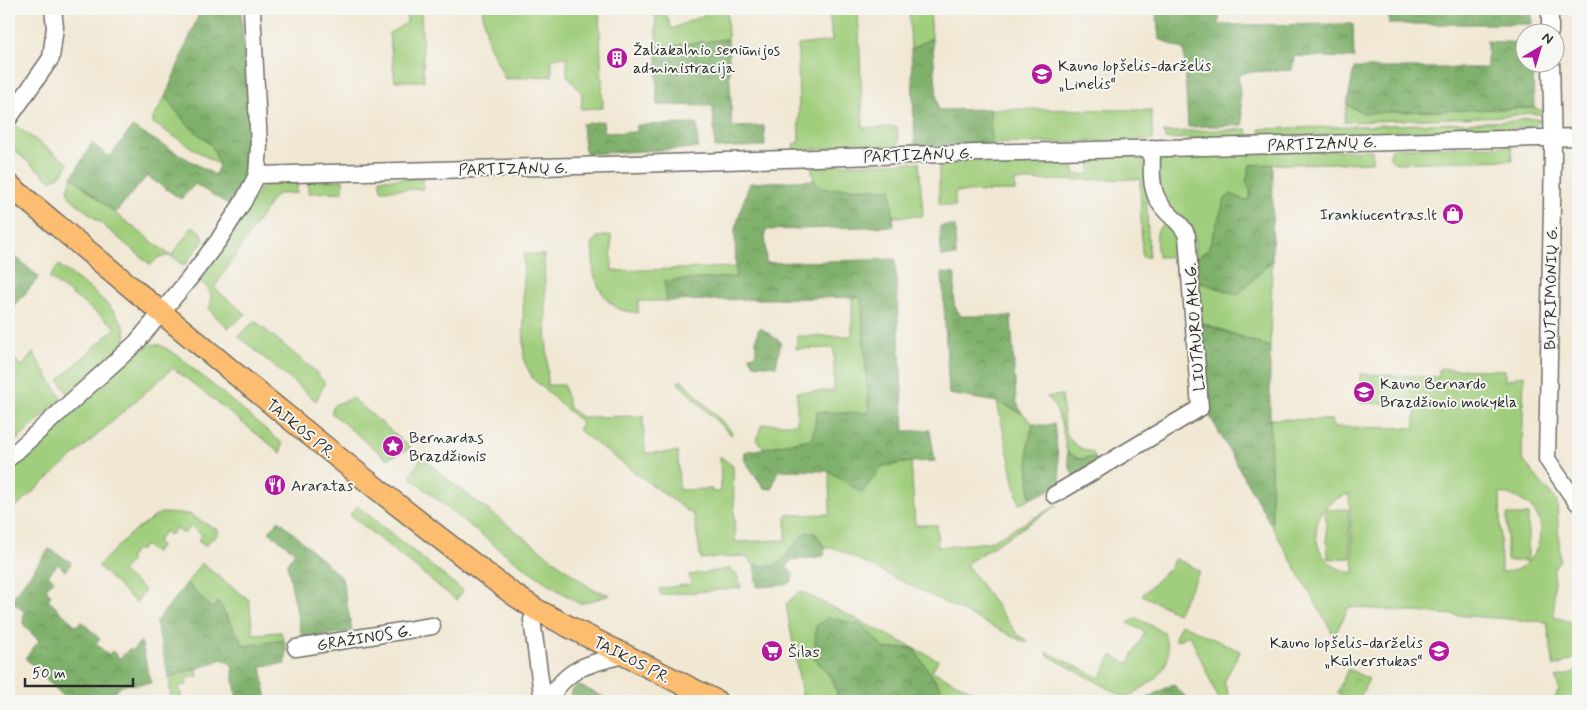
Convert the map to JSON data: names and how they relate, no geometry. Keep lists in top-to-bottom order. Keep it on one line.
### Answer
{"streets":{"main road":["TAIKOS PR."],"street":["PARTIZANŲ G.","BUTRIMONIŲ G.","LIUTAURO AKLG.","GRAŽINOS G."]},"crossings":[["PARTIZANŲ G.","BUTRIMONIŲ G."],["PARTIZANŲ G.","LIUTAURO AKLG."]],"places":{"building":["Žaliakalnio seniūnijos administracija"],"school or university":["Kauno lopšelis-darželis „Linelis“","Kauno Bernardo Brazdžionio mokykla","Kauno lopšelis-darželis „Kūlverstukas“"],"shop":["Irankiucentras.lt"],"place":["Bernardas Brazdžionis"],"restaurant":["Araratas"],"supermarket":["Šilas"]},"scale_bar":"50 m","north":"top right"}
